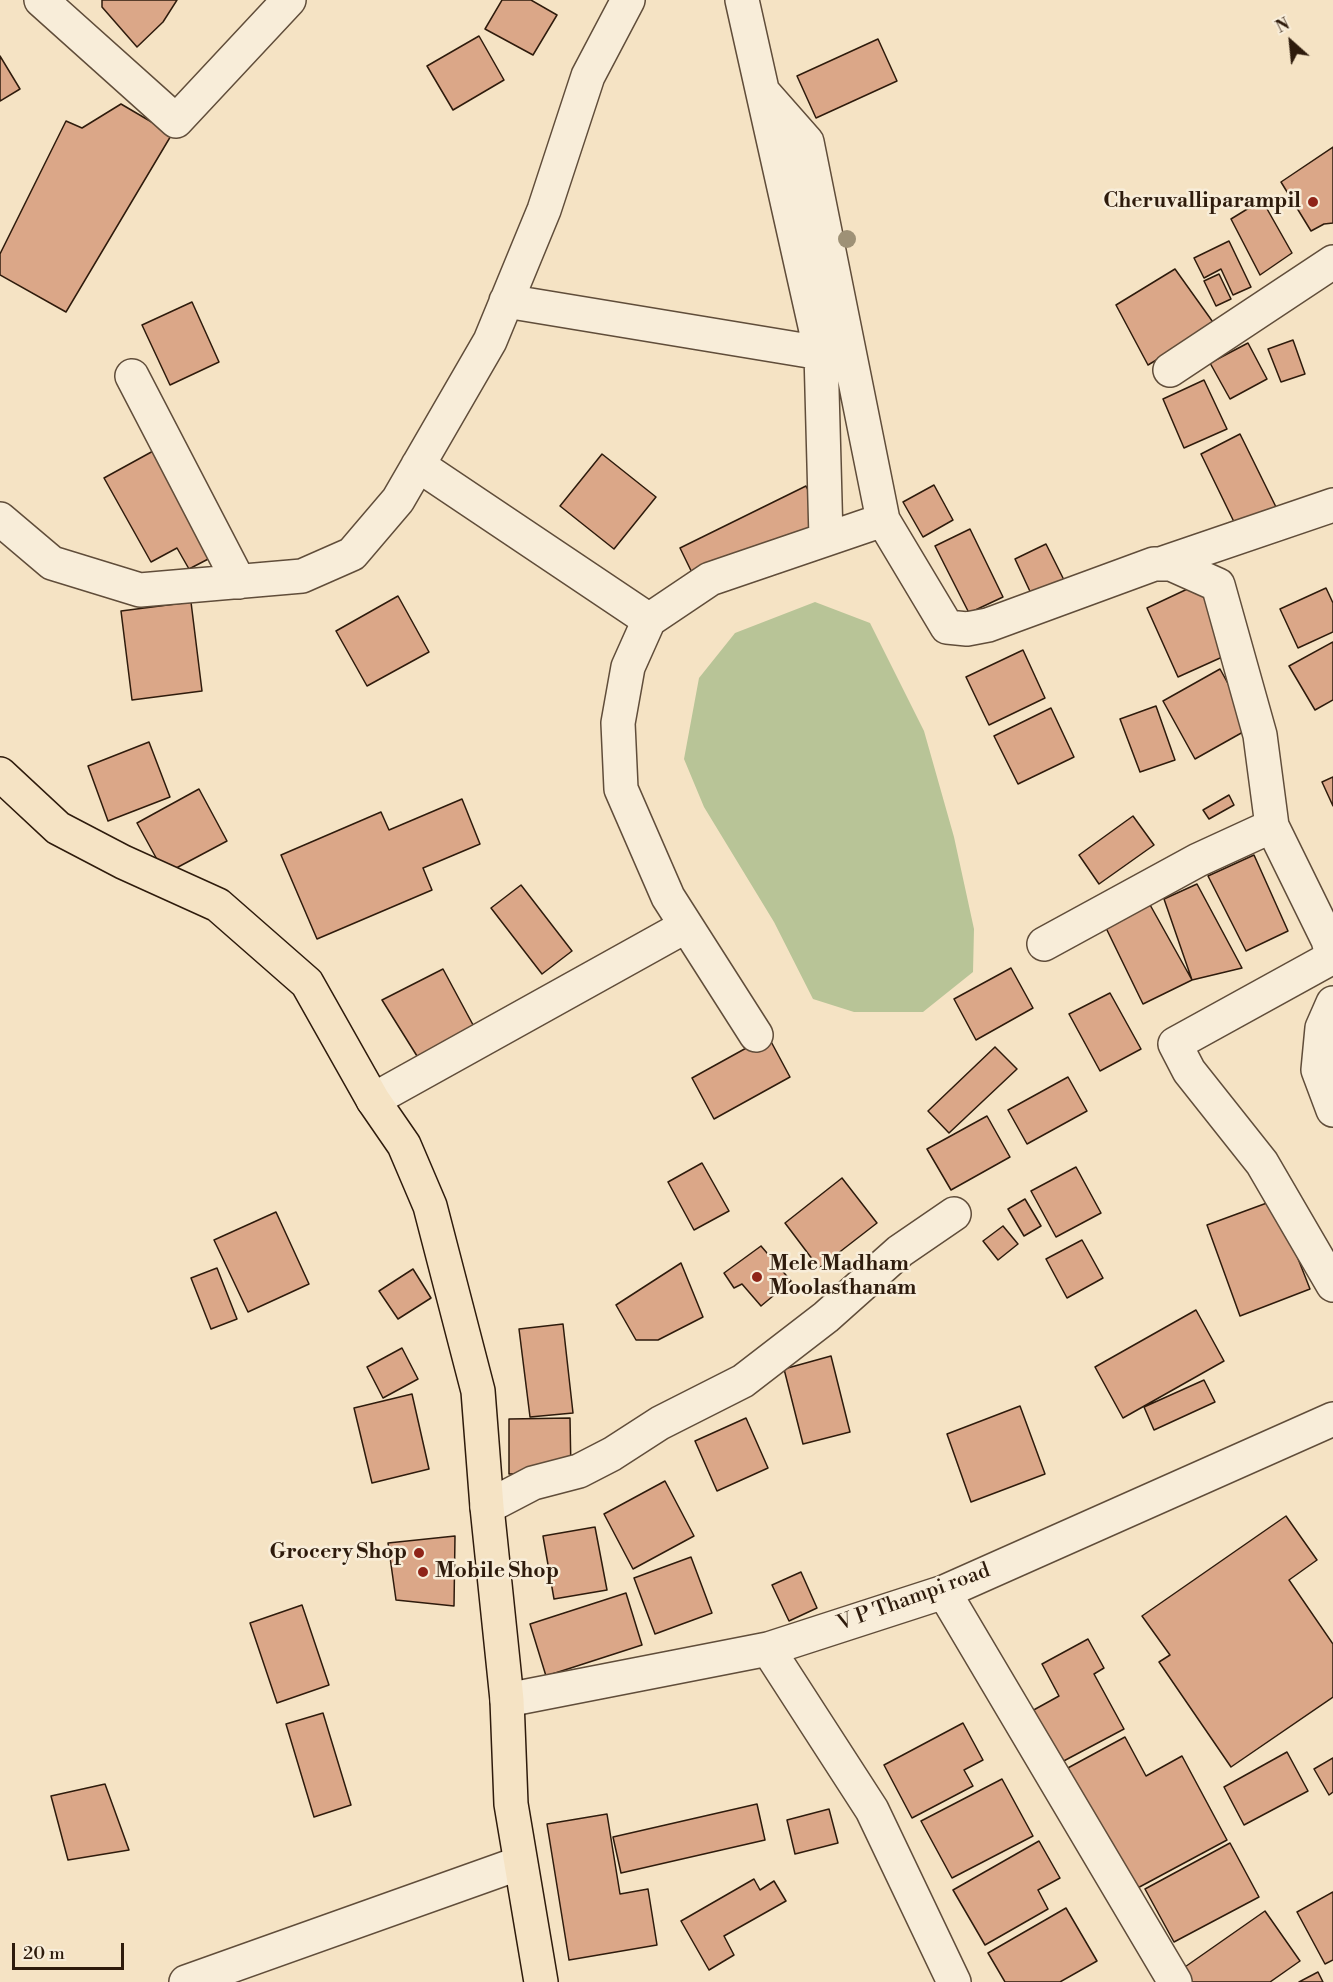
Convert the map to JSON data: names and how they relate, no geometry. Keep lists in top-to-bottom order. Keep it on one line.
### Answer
{"streets":{"street":["V P Thampi road"]},"places":["Cheruvalliparampil","Mele Madham Moolasthanam","Grocery Shop","Mobile Shop"],"scale_bar":"20 m","north":"top left"}
